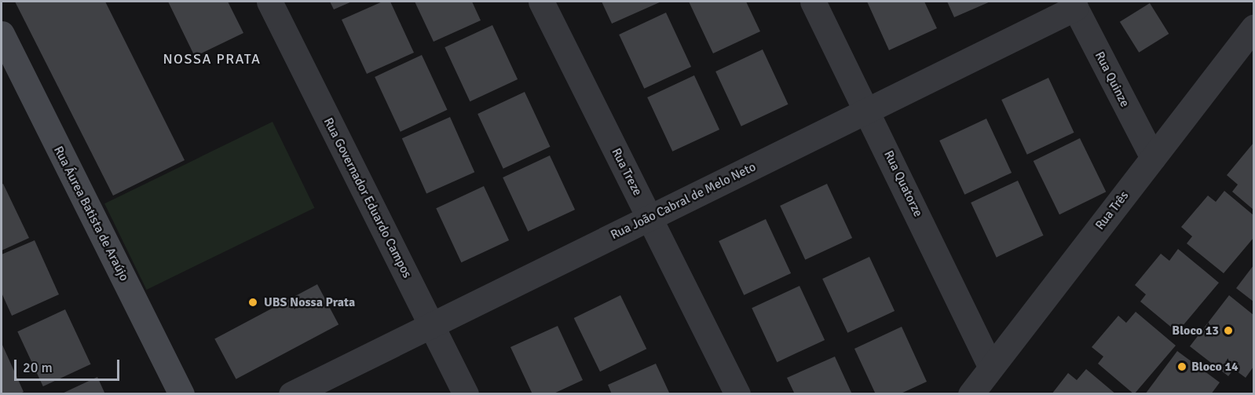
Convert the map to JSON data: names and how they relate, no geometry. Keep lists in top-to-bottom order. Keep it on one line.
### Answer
{"streets":{"street":["Rua Quinze","Rua Treze","Rua Quatorze","Rua Governador Eduardo Campos","Rua João Cabral de Melo Neto","Rua Três","Rua Áurea Batista de Araújo"]},"crossings":[["Rua Quinze","Rua João Cabral de Melo Neto"],["Rua Quinze","Rua Três"],["Rua Treze","Rua João Cabral de Melo Neto"],["Rua Quatorze","Rua João Cabral de Melo Neto"],["Rua Quatorze","Rua Três"],["Rua Governador Eduardo Campos","Rua João Cabral de Melo Neto"]],"districts":["NOSSA PRATA"],"places":["UBS Nossa Prata","Bloco 13","Bloco 14"],"scale_bar":"20 m"}
